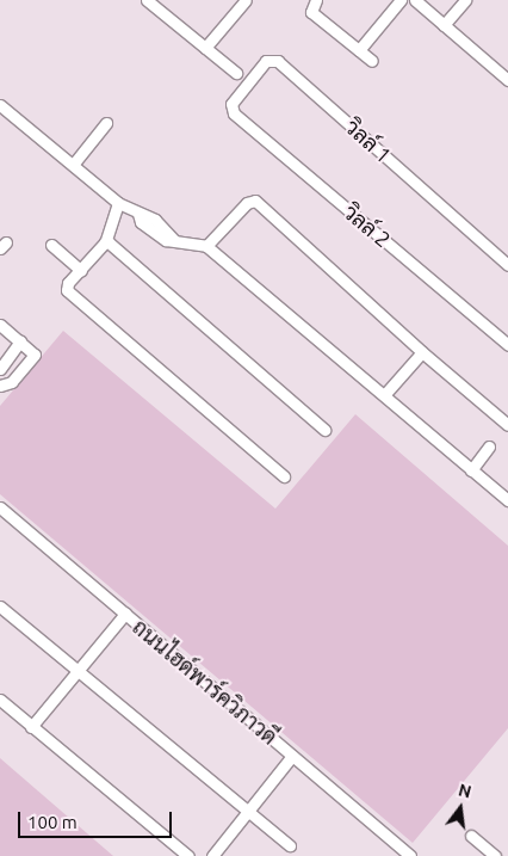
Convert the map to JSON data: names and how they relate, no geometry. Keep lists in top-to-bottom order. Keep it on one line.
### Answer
{"streets":{"street":["วิลล์ 1","วิลล์ 2","ถนนไฮด์พาร์ควิภาวดี"]},"crossings":[["วิลล์ 1","วิลล์ 2"]],"scale_bar":"100 m","north":"top"}
